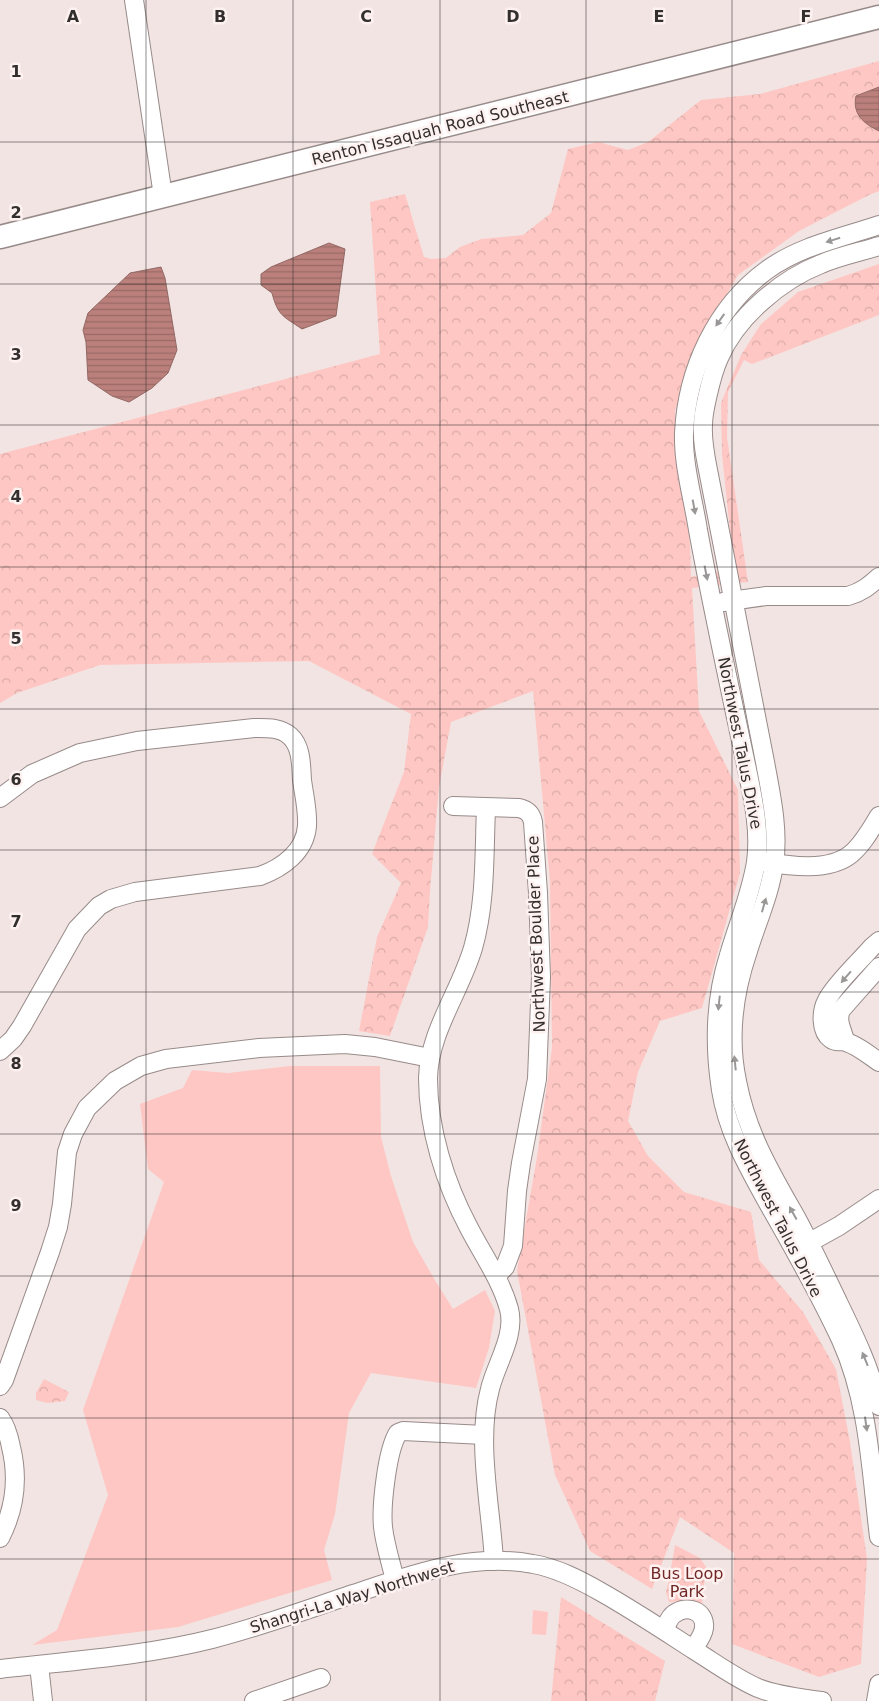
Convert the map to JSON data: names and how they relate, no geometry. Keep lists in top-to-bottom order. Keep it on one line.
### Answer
{"streets":{"main road":["Renton Issaquah Road Southeast"],"street":["Northwest Talus Drive","Northwest Boulder Place","Shangri-La Way Northwest"]},"parks":["Bus Loop Park"],"grid":{"columns":["A","B","C","D","E","F"],"rows":["1","2","3","4","5","6","7","8","9"]}}
